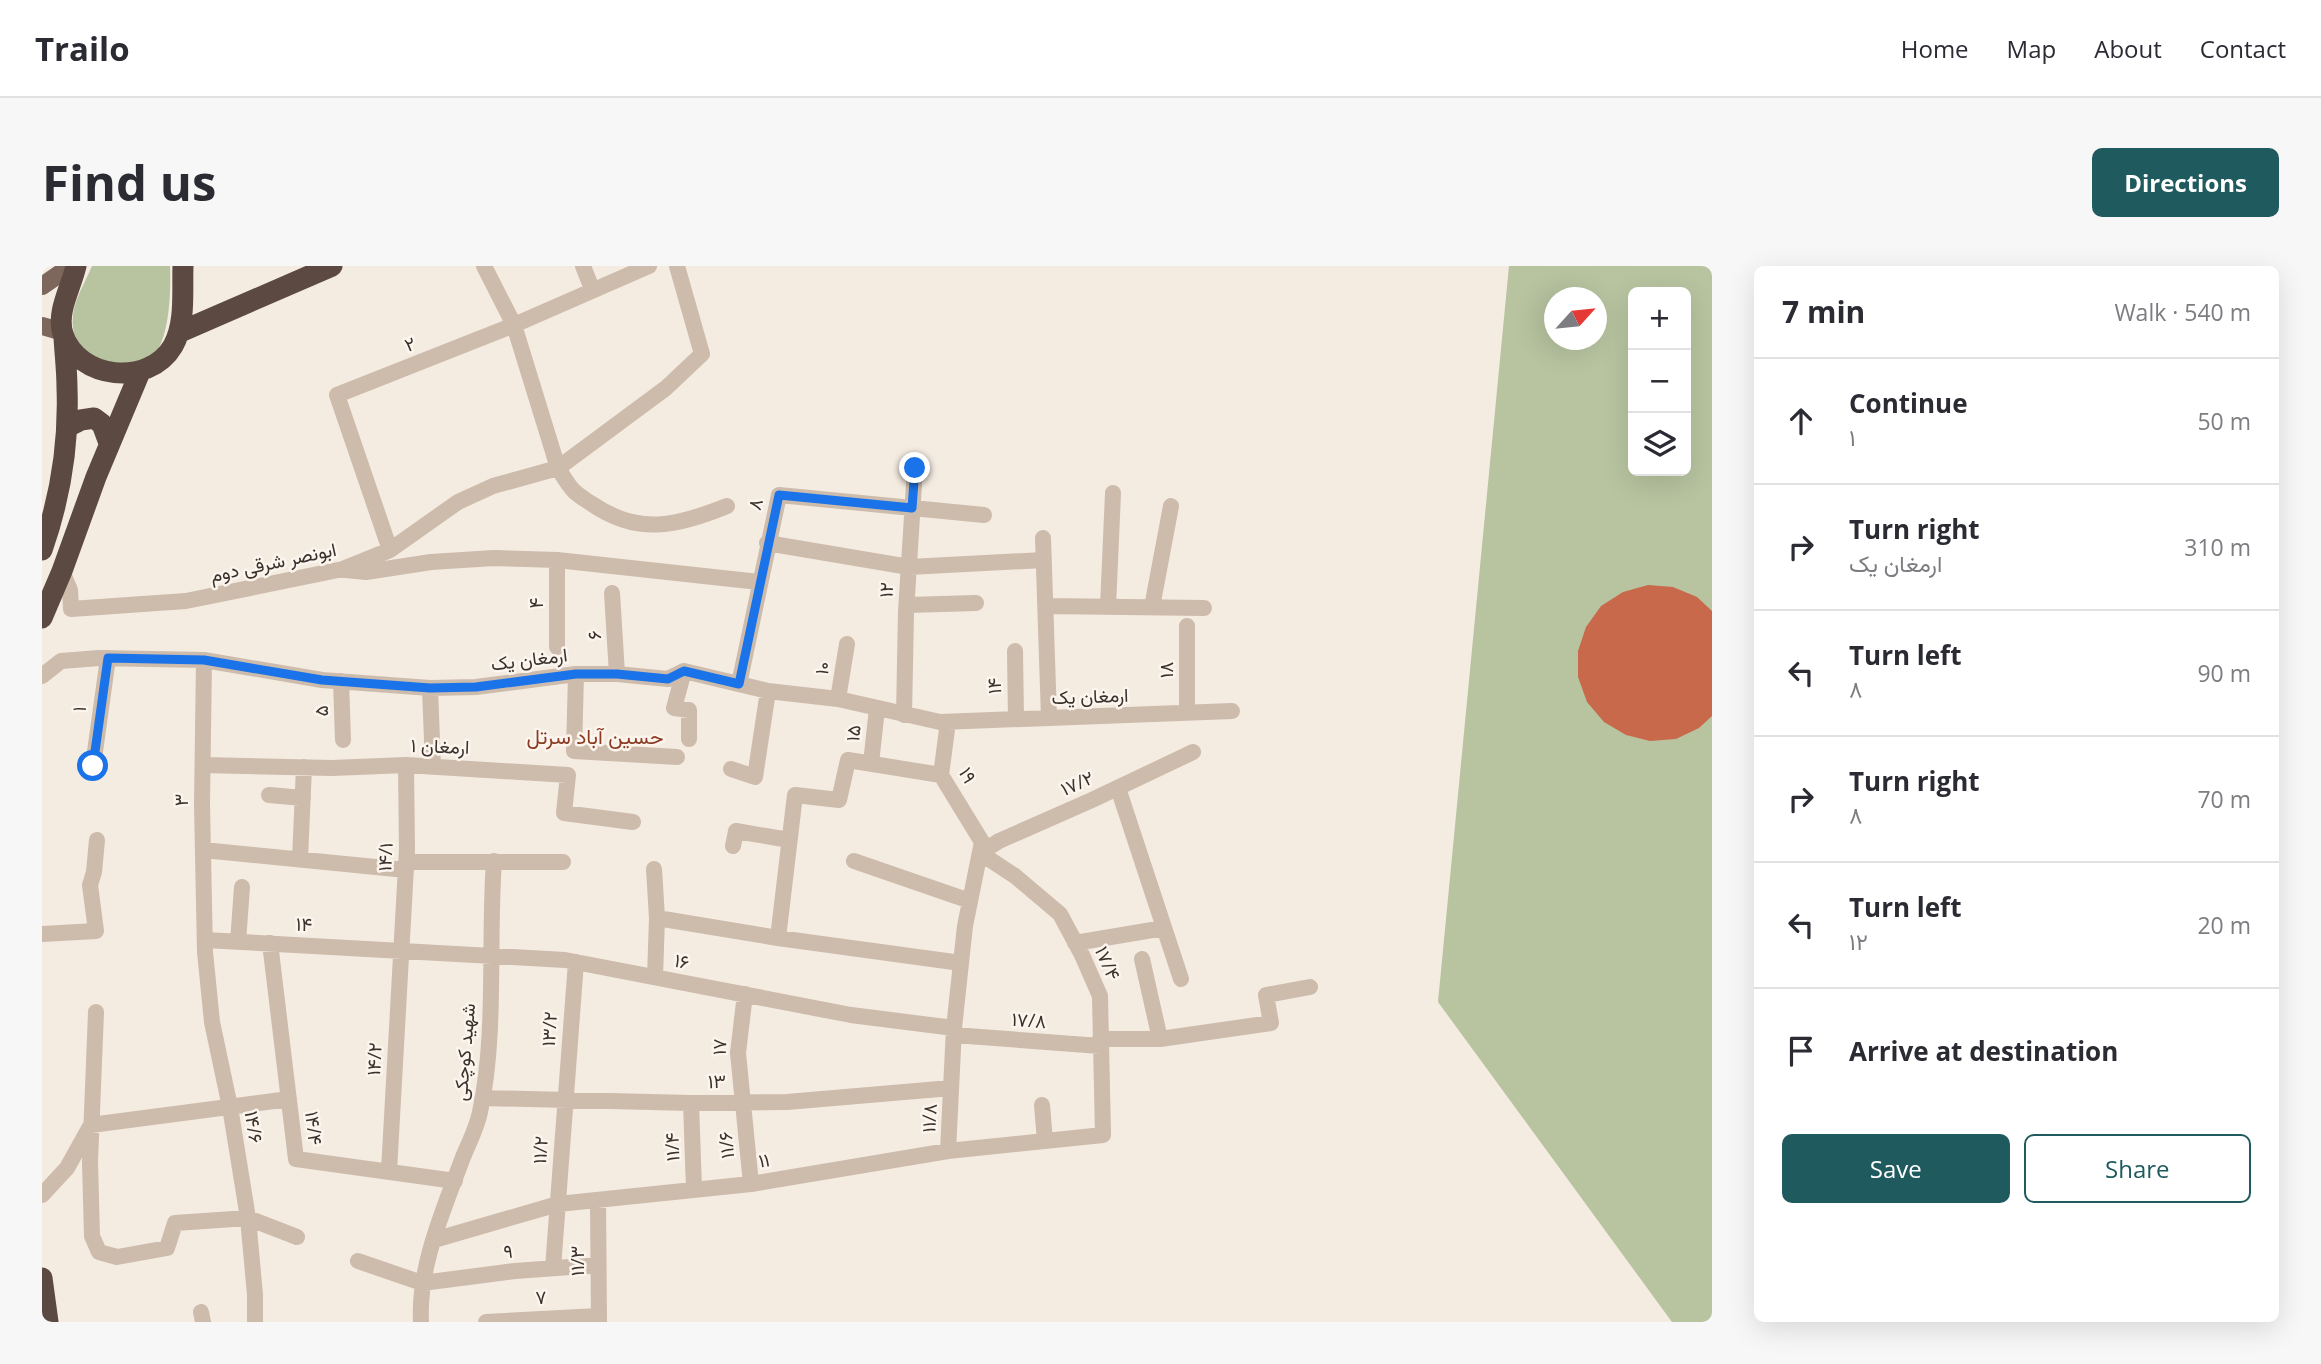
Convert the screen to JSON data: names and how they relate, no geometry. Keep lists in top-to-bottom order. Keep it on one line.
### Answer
{"streets":{"street":["۲","۸","ابونصر شرقی دوم","۱۲","۴","۶","ارمغان یک","۱۰","۱۸","۱۴","۱","۵","۱۵","ارمغان ۱","۱۹","۱۷/۲","۳","۱۴/۱","۱۶","۱۷/۴","۱۷/۸","۱۳/۲","۱۷","شهید کوچکی","۱۴/۲","۱۳","۱۱/۸","۱۴/۶","۱۴/۴","۱۱/۶","۱۱/۴","۱۱/۲","۱۱","۹","۱۱/۳","۷"]},"crossings":[["۲","ابونصر شرقی دوم"],["۸","۱۲"],["۸","ارمغان یک"],["۱۲","ارمغان یک"],["۶","ارمغان یک"],["ارمغان یک","۱۰"],["ارمغان یک","۱۸"],["ارمغان یک","۱۴"],["ارمغان یک","۱"],["ارمغان یک","۵"],["ارمغان یک","۱۵"],["ارمغان یک","۱۹"],["ارمغان یک","۳"],["۱۴","۳"],["۱۴","۱۴/۱"],["۱۴","۱۶"],["۱۴","۱۴/۲"],["۱۴","۱۴/۶"],["۱۴","۱۴/۴"],["ارمغان ۱","۳"],["ارمغان ۱","۱۴/۱"],["۱۹","۱۷/۲"],["۱۹","۱۷/۴"],["۱۹","۱۱/۸"],["۱۷/۲","۱۷/۴"],["۱۷/۲","۱۱/۸"],["۳","۱۴/۶"],["۱۴/۱","۱۶"],["۱۴/۱","۱۴/۲"],["۱۶","۱۷/۸"],["۱۶","۱۳/۲"],["۱۶","۱۷"],["۱۶","شهید کوچکی"],["۱۶","۱۴/۲"],["۱۶","۱۱/۸"],["۱۷/۴","۱۷/۸"],["۱۷/۴","۱۱/۸"],["۱۷/۴","۱۱"],["۱۷/۸","۱۱/۸"],["۱۳/۲","۱۳"],["۱۳/۲","۱۱/۲"],["۱۷","۱۳"],["۱۷","۱۱/۶"],["شهید کوچکی","۱۳"],["شهید کوچکی","۱۴/۴"],["شهید کوچکی","۱۱"],["شهید کوچکی","۹"],["۱۴/۲","۱۴/۴"],["۱۳","۱۱/۸"],["۱۳","۱۱/۶"],["۱۳","۱۱/۴"],["۱۳","۱۱/۲"],["۱۱/۸","۱۱"],["۱۱/۶","۱۱"],["۱۱/۴","۱۱"],["۱۱/۲","۱۱"],["۱۱/۲","۹"],["۱۱","۱۱/۳"],["۹","۱۱/۳"],["۱۱/۳","۷"]],"districts":["حسین آباد سرتل"],"north":"top right","page":{"header":"Trailo","nav":["Home","Map","About","Contact"],"buttons":["Directions",["Save","Share"]],"title":"Find us","heading":["7 min","Walk · 540 m"],"map_buttons":["+","−"],"list":[["Continue","۱","50 m"],["Turn right","ارمغان یک","310 m"],["Turn left","۸","90 m"],["Turn right","۸","70 m"],["Turn left","۱۲","20 m"],"Arrive at destination"]}}
